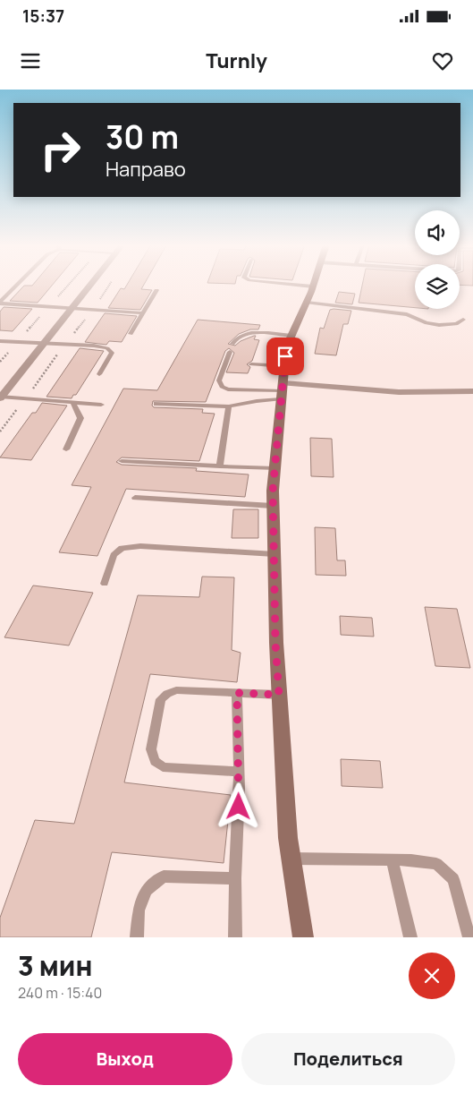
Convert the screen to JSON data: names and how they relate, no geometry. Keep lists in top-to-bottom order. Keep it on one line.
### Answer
{"page":{"status":"15:37","header":"Turnly","turn":["30 m","Направо"],"heading":["3 мин","240 m · 15:40"],"buttons":["Выход","Поделиться"]}}
